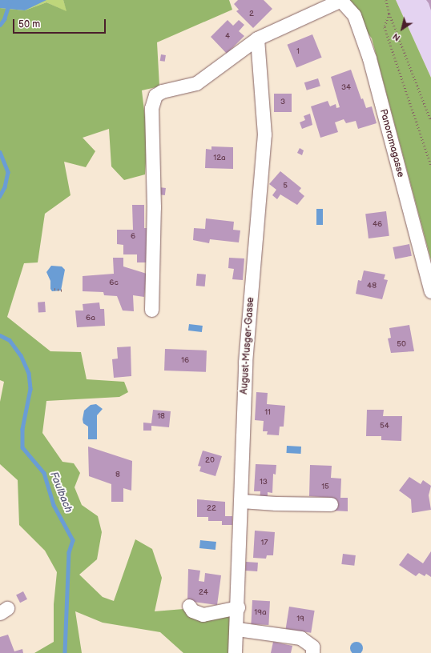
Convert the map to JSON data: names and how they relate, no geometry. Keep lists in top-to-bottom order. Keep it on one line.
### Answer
{"streets":{"street":["Panoramagasse","August-Musger-Gasse"]},"water":["Faulbach"],"house_numbers":["2","4","1","34","3","12a","5","46","6","6c","48","6a","50","16","11","18","54","20","8","13","15","22","17","24","19a","19"],"scale_bar":"50 m","north":"bottom left"}
